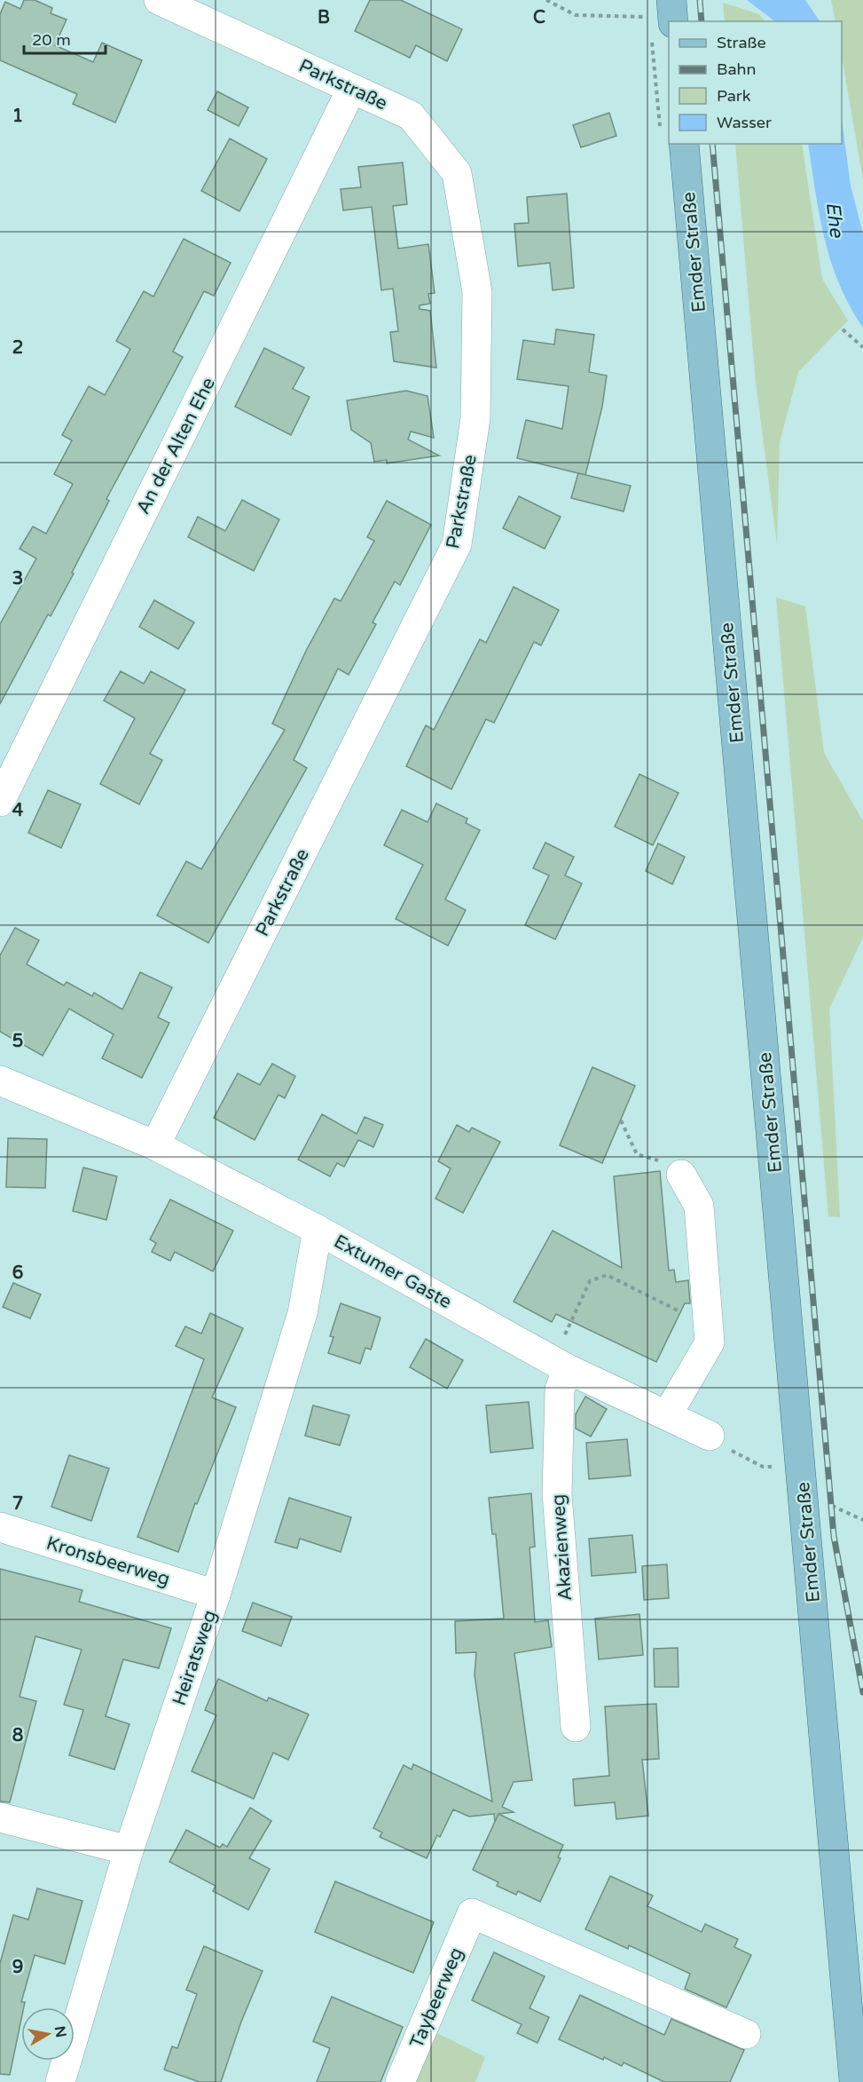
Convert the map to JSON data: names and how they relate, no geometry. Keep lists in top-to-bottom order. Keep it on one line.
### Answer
{"streets":{"main road":["Emder Straße"],"street":["Parkstraße","An der Alten Ehe","Extumer Gaste","Akazienweg","Kronsbeerweg","Heiratsweg","Taybeerweg"]},"crossings":[["Parkstraße","An der Alten Ehe"],["Parkstraße","Extumer Gaste"],["Extumer Gaste","Akazienweg"],["Extumer Gaste","Heiratsweg"],["Kronsbeerweg","Heiratsweg"]],"water":["Ehe"],"legend":["Straße","Bahn","Park","Wasser"],"scale_bar":"20 m","north":"right","grid":{"columns":["B","C"],"rows":["1","2","3","4","5","6","7","8","9"]}}
